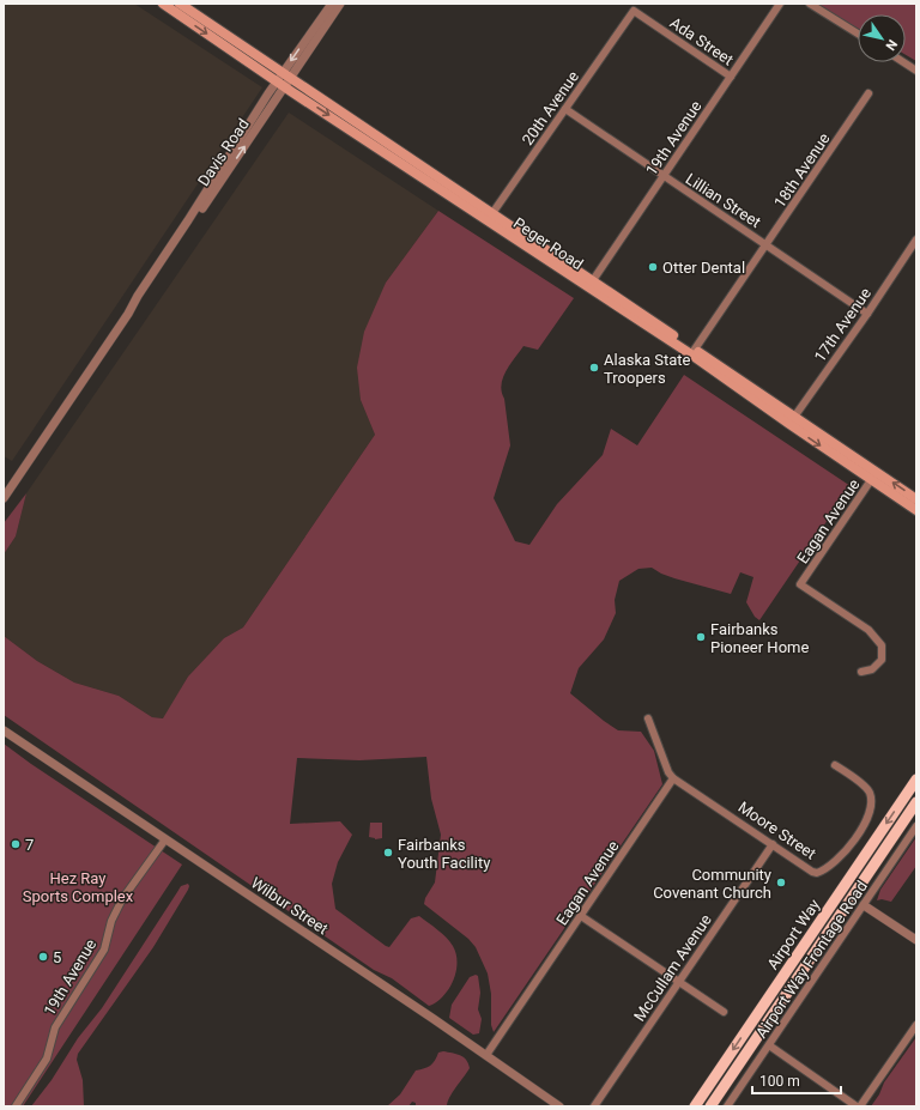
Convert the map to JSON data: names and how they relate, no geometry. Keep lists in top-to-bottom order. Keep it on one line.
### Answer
{"streets":{"main road":["Peger Road","Airport Way"],"street":["Ada Street","20th Avenue","19th Avenue","Davis Road","18th Avenue","Lillian Street","17th Avenue","Eagan Avenue","Moore Street","Wilbur Street","Airport Way Frontage Road","McCullam Avenue"]},"crossings":[["Ada Street","20th Avenue"],["Ada Street","19th Avenue"],["20th Avenue","Lillian Street"],["20th Avenue","Peger Road"],["19th Avenue","Lillian Street"],["19th Avenue","Peger Road"],["19th Avenue","Wilbur Street"],["Davis Road","Peger Road"],["18th Avenue","Lillian Street"],["18th Avenue","Peger Road"],["Lillian Street","17th Avenue"],["Peger Road","17th Avenue"],["Peger Road","Eagan Avenue"],["Eagan Avenue","Moore Street"],["Eagan Avenue","Wilbur Street"],["Moore Street","McCullam Avenue"]],"parks":["Hez Ray Sports Complex"],"places":["Otter Dental","Alaska State Troopers","Fairbanks Pioneer Home","7","Fairbanks Youth Facility","Community Covenant Church","5"],"scale_bar":"100 m","north":"bottom right"}
